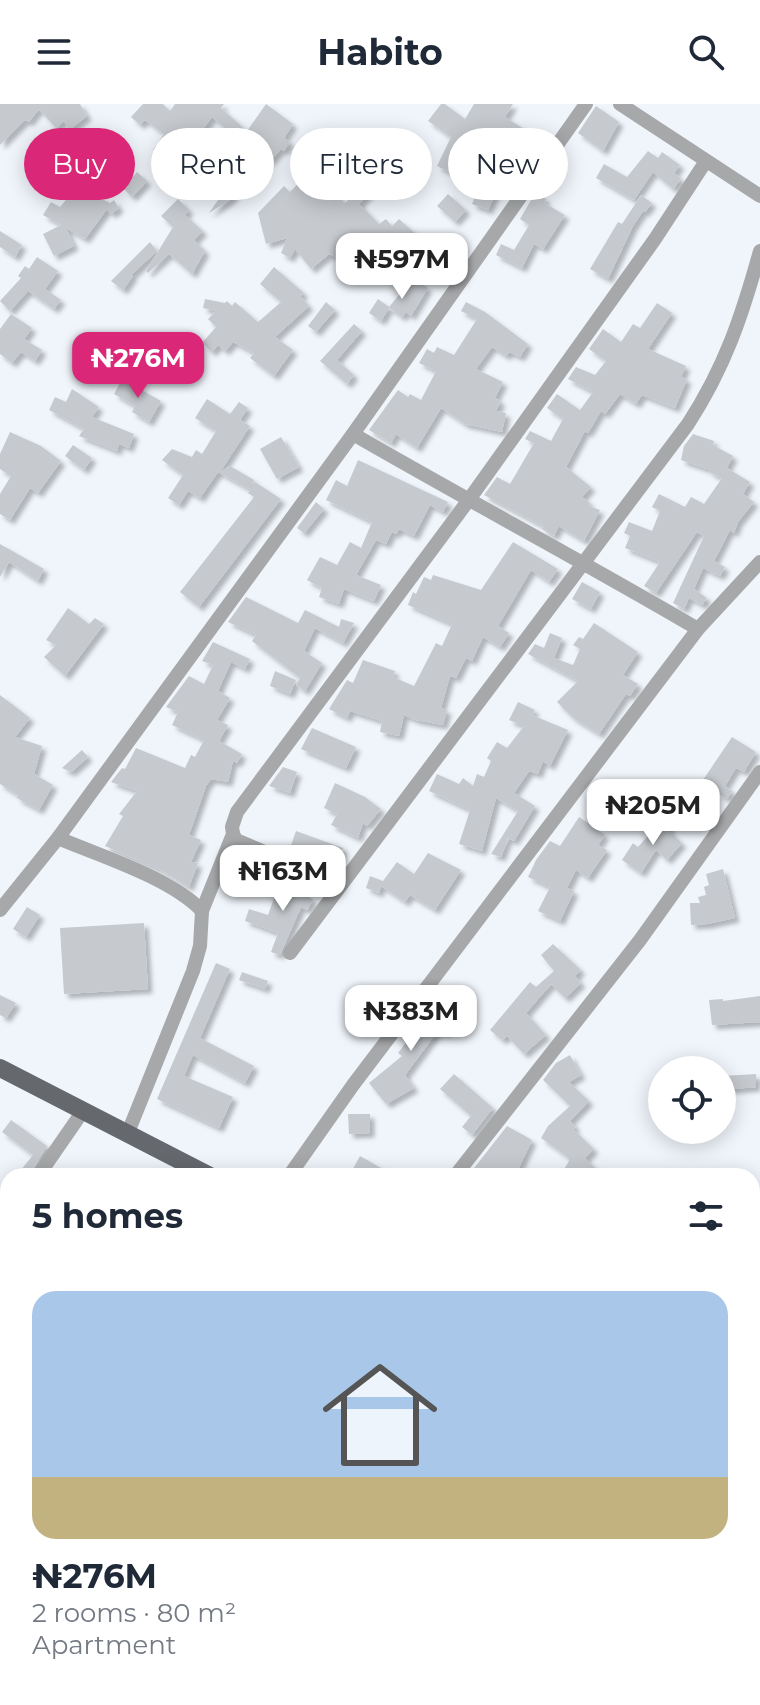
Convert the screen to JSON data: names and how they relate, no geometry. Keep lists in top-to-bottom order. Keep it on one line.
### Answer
{"page":{"header":"Habito","chip":["Buy","Rent","Filters","New"],"price":["₦597M","₦276M","₦205M","₦163M","₦383M"],"heading":"5 homes","list":[{"name":"₦276M","note":"2 rooms · 80 m² · Apartment"}]}}
